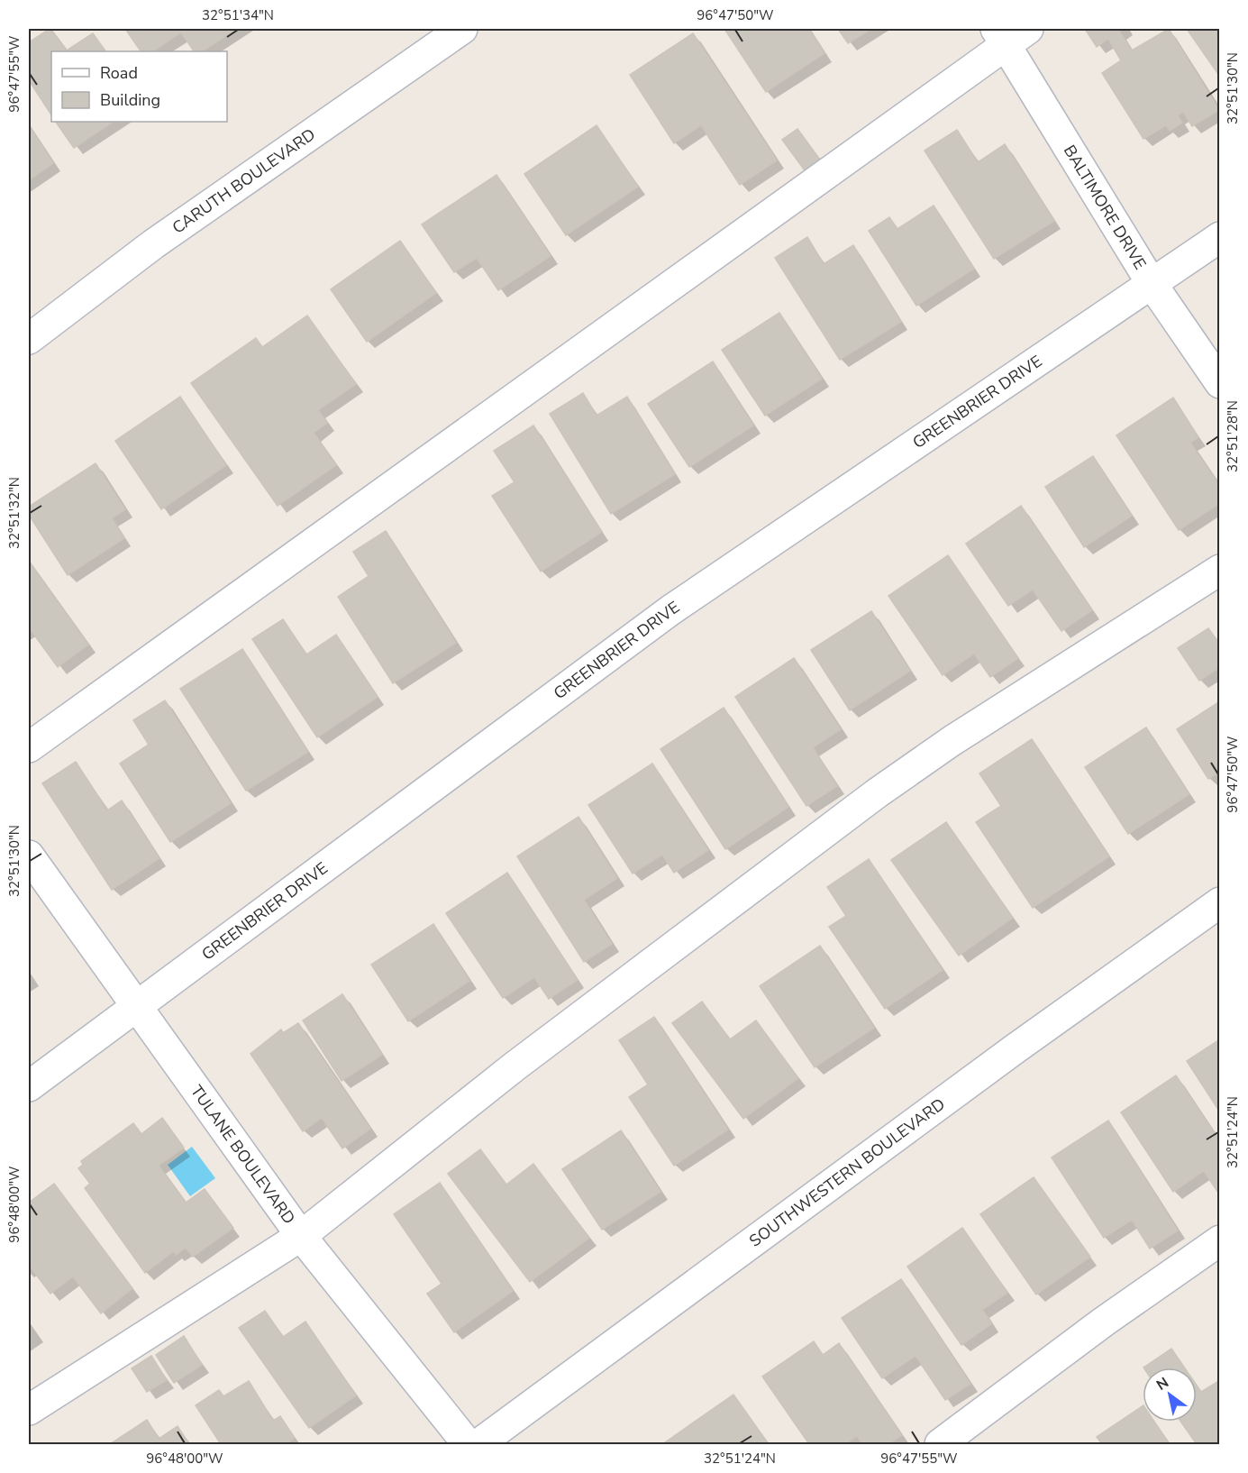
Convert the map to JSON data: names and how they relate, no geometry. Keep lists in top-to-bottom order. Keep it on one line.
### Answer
{"streets":{"street":["CARUTH BOULEVARD","BALTIMORE DRIVE","GREENBRIER DRIVE","TULANE BOULEVARD","SOUTHWESTERN BOULEVARD"]},"crossings":[["BALTIMORE DRIVE","GREENBRIER DRIVE"],["GREENBRIER DRIVE","TULANE BOULEVARD"]],"legend":["Road","Building"],"north":"top left","coordinates":["32°51'34\"N","96°47'50\"W","96°47'55\"W","32°51'30\"N","32°51'28\"N","32°51'32\"N","32°51'24\"N","96°48'00\"W"]}
